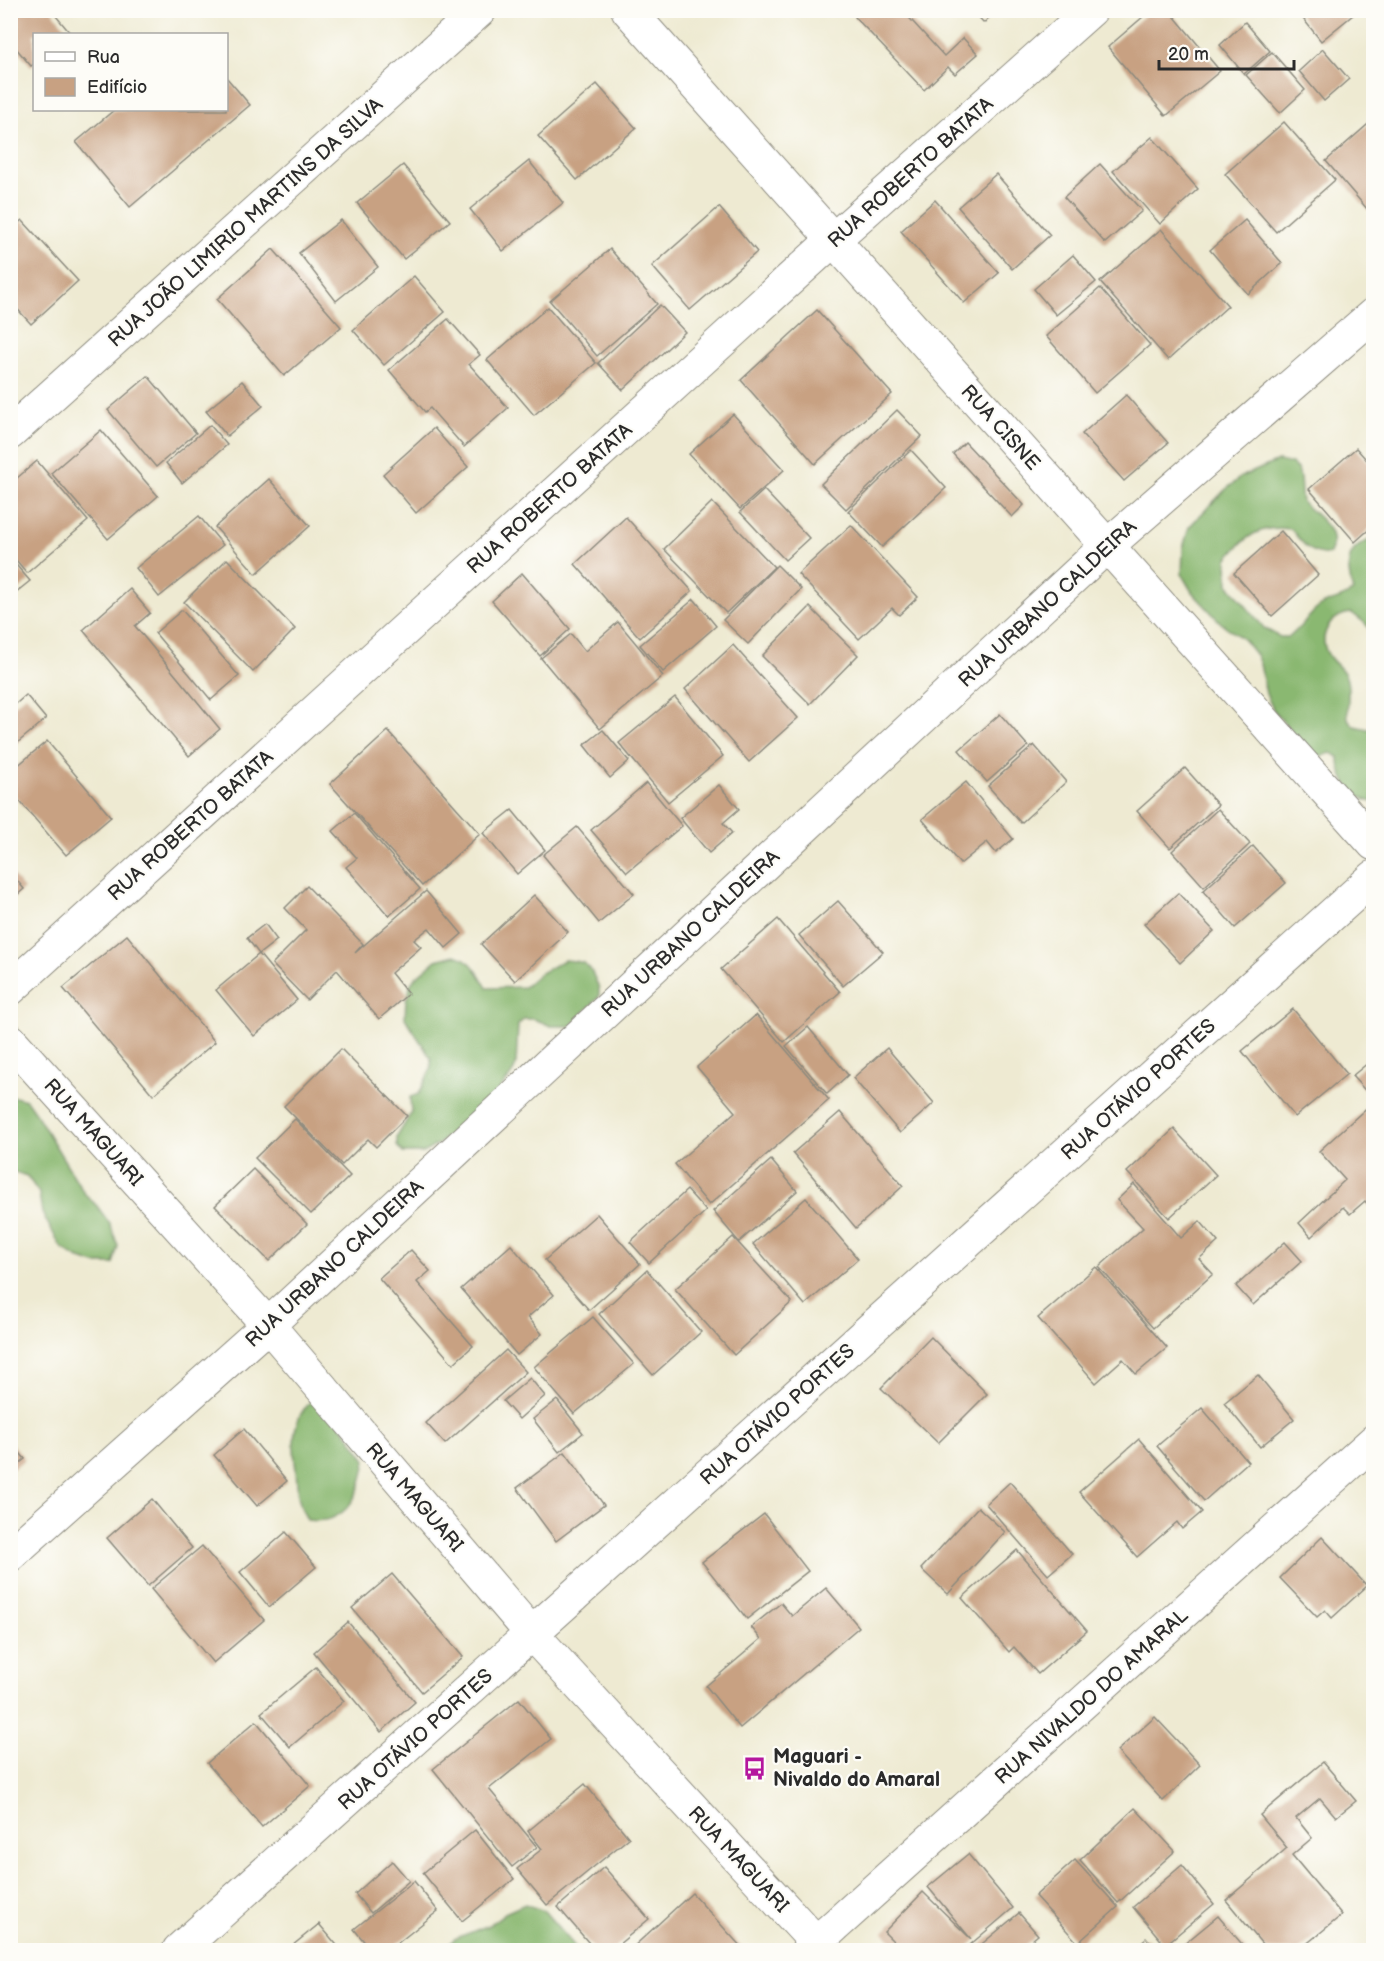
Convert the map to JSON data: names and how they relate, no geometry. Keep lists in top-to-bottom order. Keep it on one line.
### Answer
{"streets":{"street":["RUA ROBERTO BATATA","RUA JOÃO LIMIRIO MARTINS DA SILVA","RUA CISNE","RUA URBANO CALDEIRA","RUA OTÁVIO PORTES","RUA MAGUARI","RUA NIVALDO DO AMARAL"]},"crossings":[["RUA ROBERTO BATATA","RUA CISNE"],["RUA CISNE","RUA URBANO CALDEIRA"],["RUA URBANO CALDEIRA","RUA MAGUARI"],["RUA OTÁVIO PORTES","RUA MAGUARI"],["RUA MAGUARI","RUA NIVALDO DO AMARAL"]],"places":{"bus stop":["Maguari - Nivaldo do Amaral"]},"legend":["Rua","Edifício"],"scale_bar":"20 m"}
